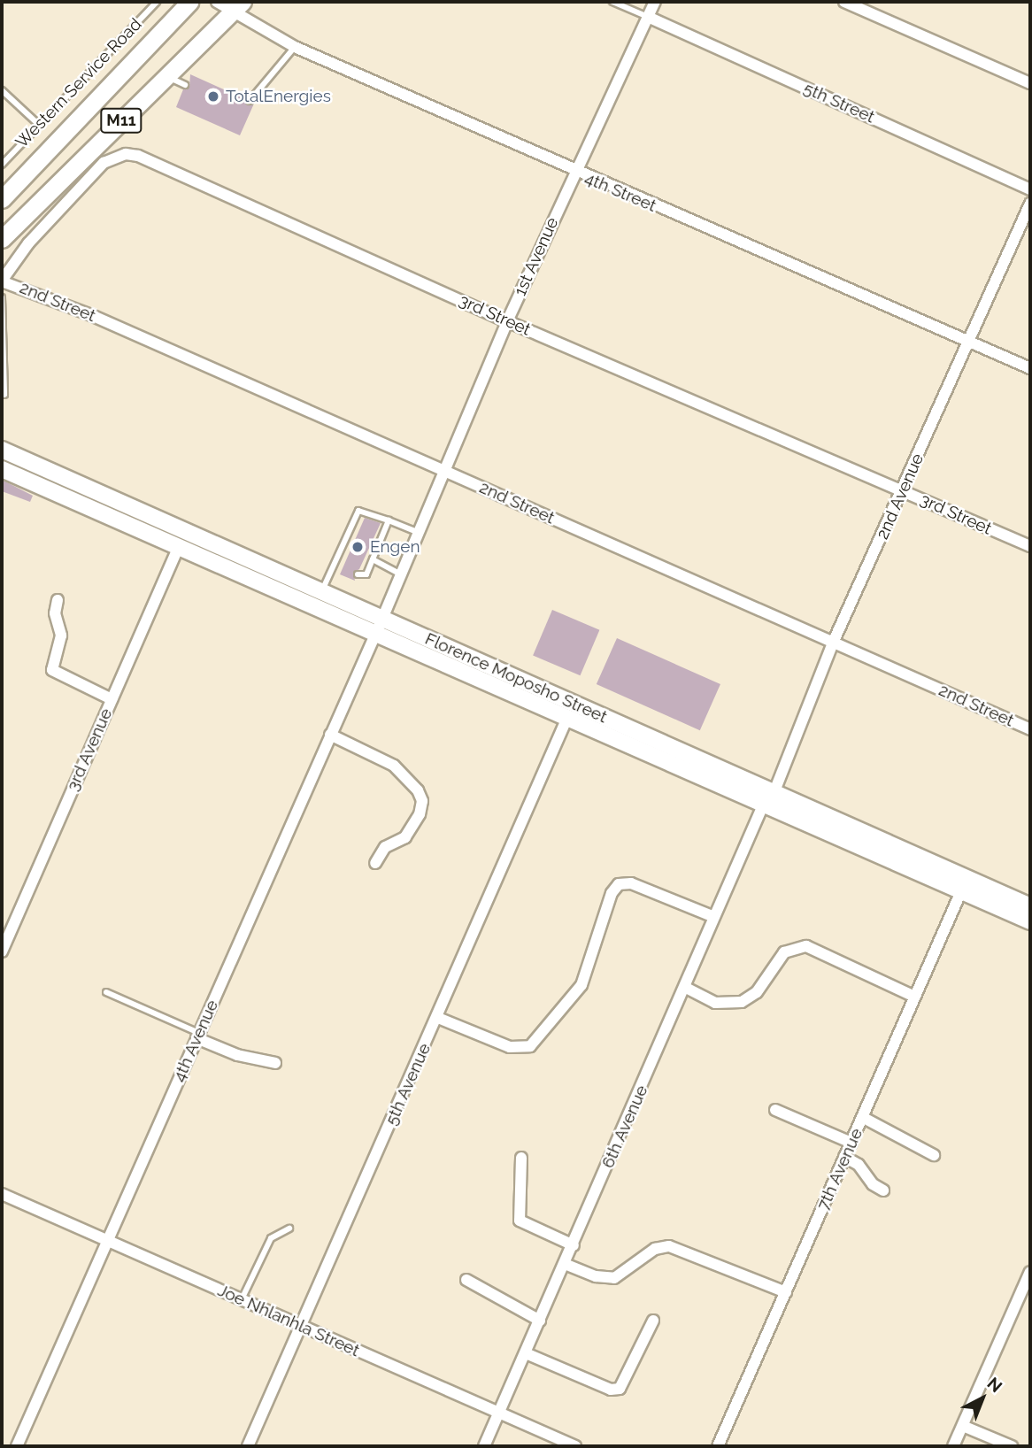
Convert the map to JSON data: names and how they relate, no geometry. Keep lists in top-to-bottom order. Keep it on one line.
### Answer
{"streets":{"main road":["M11"],"street":["5th Street","4th Street","1st Avenue","2nd Street","3rd Street","2nd Avenue","Florence Moposho Street","3rd Avenue","4th Avenue","5th Avenue","6th Avenue","7th Avenue","Joe Nhlanhla Street"],"lane":["Western Service Road"]},"crossings":[["5th Street","1st Avenue"],["M11","4th Street"],["4th Street","1st Avenue"],["4th Street","2nd Avenue"],["1st Avenue","2nd Street"],["1st Avenue","3rd Street"],["1st Avenue","Florence Moposho Street"],["1st Avenue","4th Avenue"],["2nd Street","3rd Street"],["2nd Street","2nd Avenue"],["3rd Street","2nd Avenue"],["2nd Avenue","Florence Moposho Street"],["Florence Moposho Street","3rd Avenue"],["Florence Moposho Street","4th Avenue"],["Florence Moposho Street","5th Avenue"],["Florence Moposho Street","6th Avenue"],["Florence Moposho Street","7th Avenue"],["4th Avenue","Joe Nhlanhla Street"],["5th Avenue","Joe Nhlanhla Street"],["6th Avenue","Joe Nhlanhla Street"]],"places":["TotalEnergies","Engen"],"north":"top right"}
